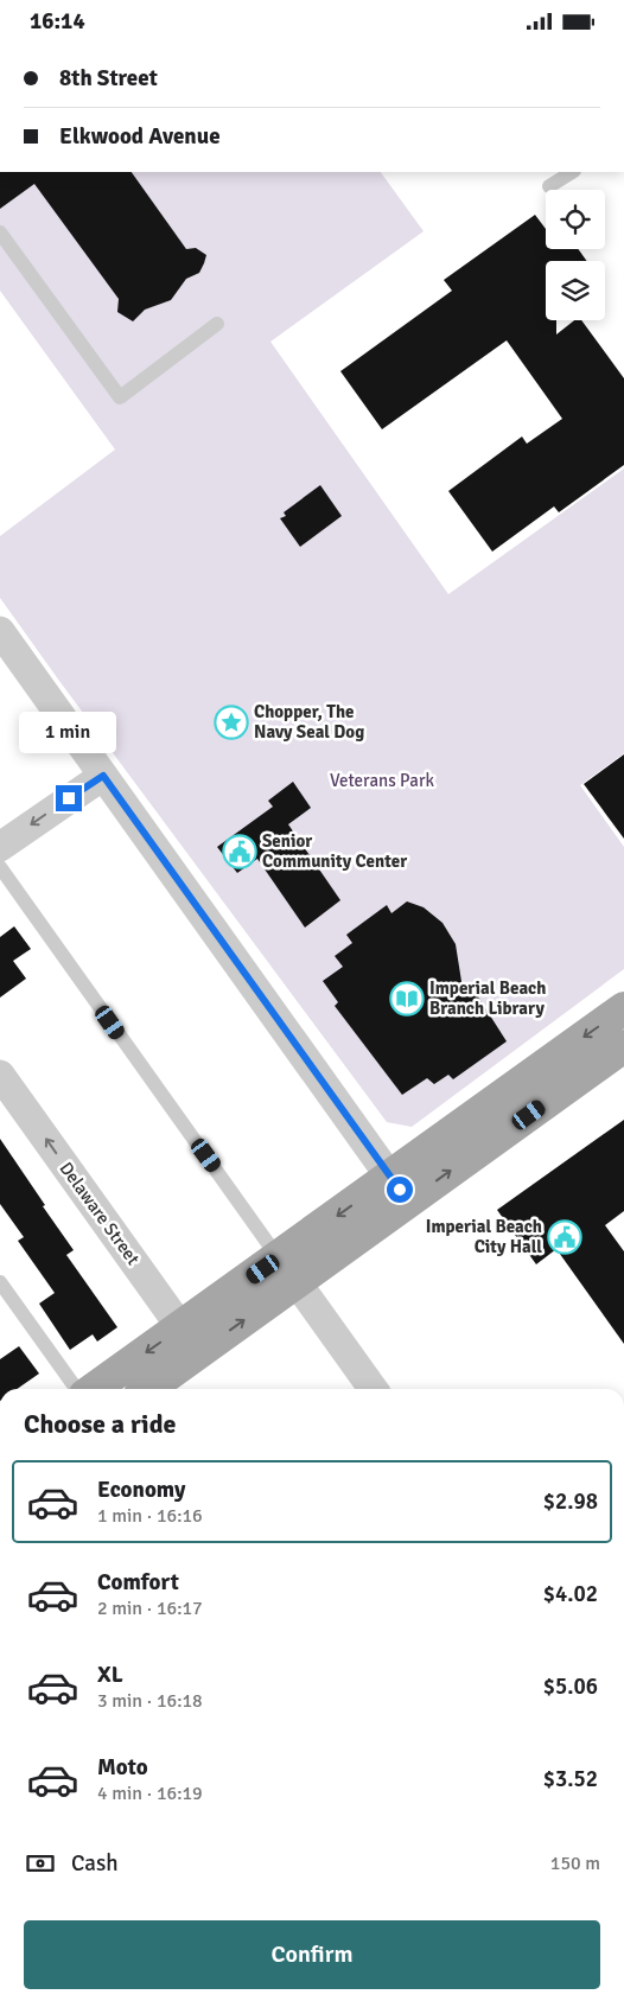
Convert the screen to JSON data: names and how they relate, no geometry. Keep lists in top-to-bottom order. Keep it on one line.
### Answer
{"streets":{"street":["Delaware Street"]},"parks":["Veterans Park"],"places":{"place":["Chopper, The Navy Seal Dog"],"public building":["Senior Community Center","Imperial Beach City Hall"],"library":["Imperial Beach Branch Library"]},"page":{"status":"16:14","banner":["8th Street","Elkwood Avenue"],"bubble":"1 min","heading":"Choose a ride","list":[{"name":"Economy","note":"1 min · 16:16","value":"$2.98"},{"name":"Comfort","note":"2 min · 16:17","value":"$4.02"},{"name":"XL","note":"3 min · 16:18","value":"$5.06"},{"name":"Moto","note":"4 min · 16:19","value":"$3.52"}],"pay":["Cash","150 m"],"buttons":"Confirm"}}
